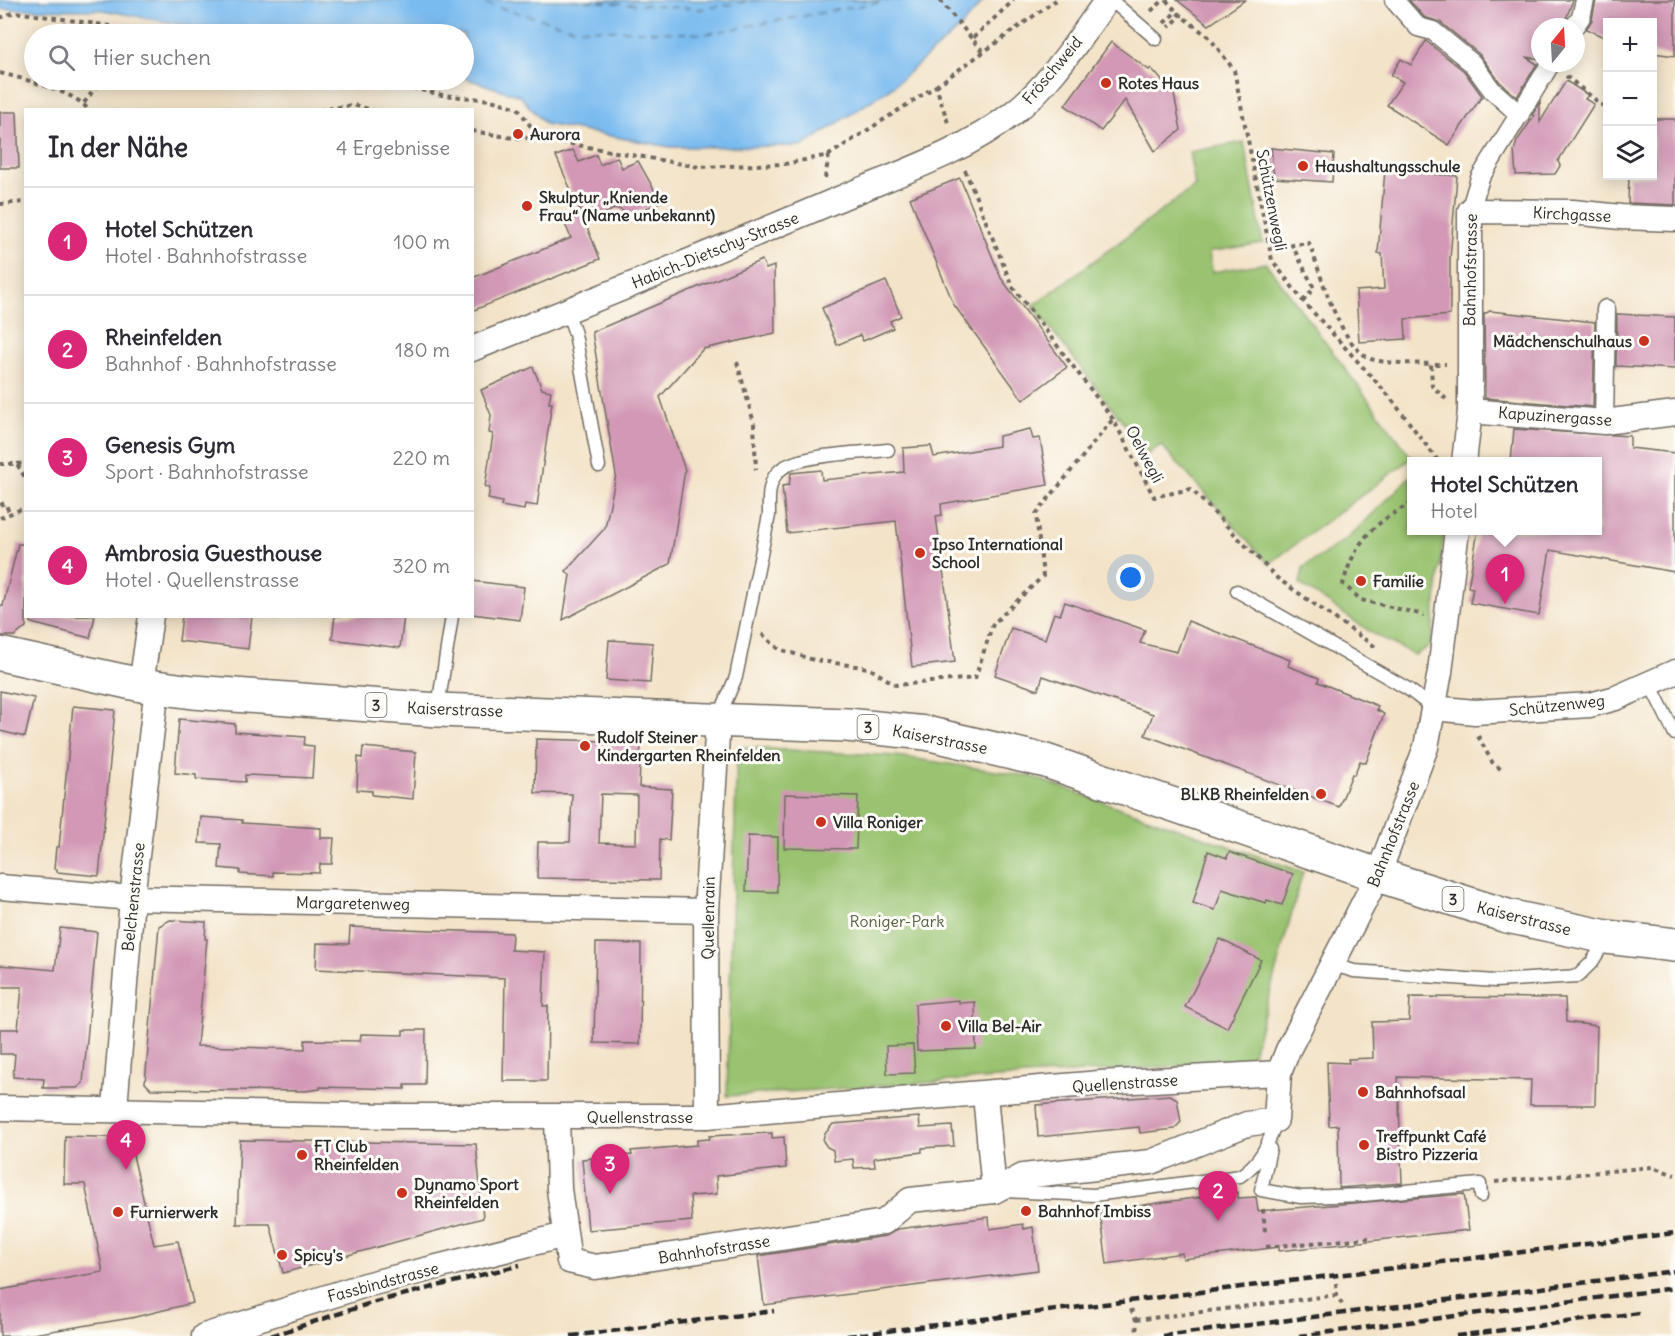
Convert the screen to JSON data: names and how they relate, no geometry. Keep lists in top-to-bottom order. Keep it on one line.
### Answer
{"streets":{"main road":["3","Kaiserstrasse"],"street":["Fröschweid","Kirchgasse","Habich-Dietschy-Strasse","Bahnhofstrasse","Kapuzinergasse","Schützenweg","Belchenstrasse","Margaretenweg","Quellenrain","Quellenstrasse","Fassbindstrasse"],"path":["Schützenwegli","Oelwegli"]},"crossings":[["Fröschweid","Habich-Dietschy-Strasse"],["Fröschweid","Oelwegli"],["Kirchgasse","Bahnhofstrasse"],["Habich-Dietschy-Strasse","Oelwegli"],["Bahnhofstrasse","Kapuzinergasse"],["Bahnhofstrasse","Schützenweg"],["Bahnhofstrasse","Kaiserstrasse"],["Bahnhofstrasse","Quellenstrasse"],["Bahnhofstrasse","Fassbindstrasse"],["Kaiserstrasse","Belchenstrasse"],["Kaiserstrasse","Quellenrain"],["Belchenstrasse","Margaretenweg"],["Belchenstrasse","Quellenstrasse"],["Margaretenweg","Quellenrain"],["Quellenrain","Quellenstrasse"]],"parks":["Roniger-Park"],"places":["Rotes Haus","Aurora","Haushaltungsschule","Skulptur „Kniende Frau“ (Name unbekannt)","Mädchenschulhaus","Ipso International School","Familie","Rudolf Steiner Kindergarten Rheinfelden","BLKB Rheinfelden","Villa Roniger","Villa Bel-Air","Bahnhofsaal","Treffpunkt Café Bistro Pizzeria","FT Club Rheinfelden","Dynamo Sport Rheinfelden","Bahnhof Imbiss","Furnierwerk","Spicy's"],"north":"top","page":{"map_buttons":["+","−"],"search":"Hier suchen","heading":["In der Nähe","4 Ergebnisse"],"list":[{"mark":"1","name":"Hotel Schützen","note":"Hotel · Bahnhofstrasse","value":"100 m"},{"mark":"2","name":"Rheinfelden","note":"Bahnhof · Bahnhofstrasse","value":"180 m"},{"mark":"3","name":"Genesis Gym","note":"Sport · Bahnhofstrasse","value":"220 m"},{"mark":"4","name":"Ambrosia Guesthouse","note":"Hotel · Quellenstrasse","value":"320 m"}],"popup":["Hotel Schützen","Hotel"],"pins":["1","4","3","2"]}}
